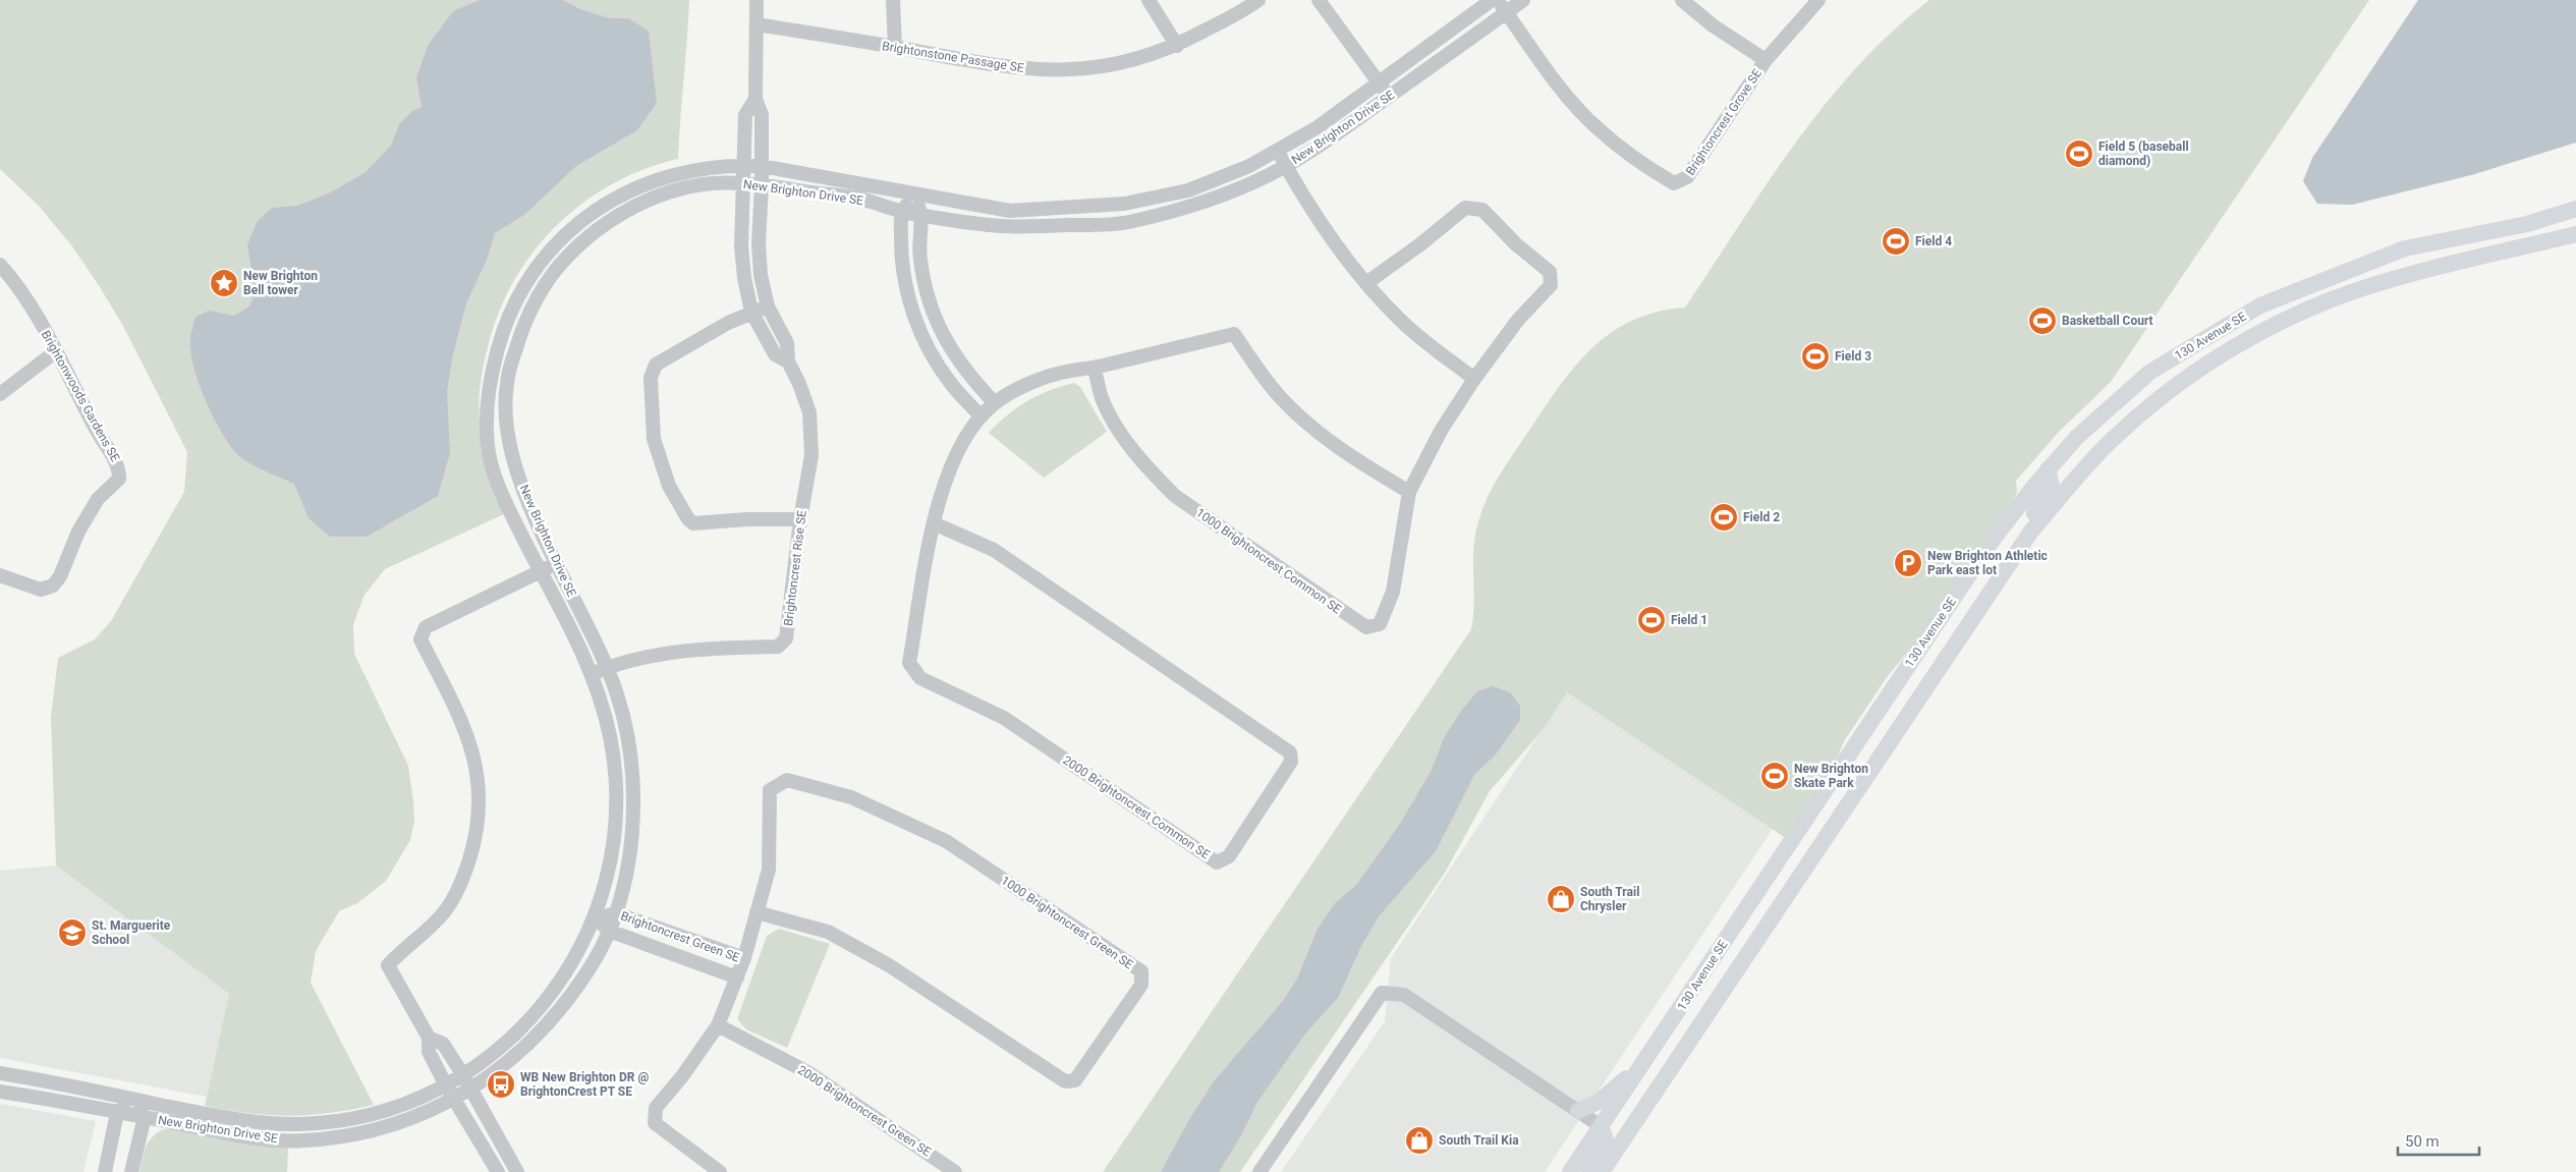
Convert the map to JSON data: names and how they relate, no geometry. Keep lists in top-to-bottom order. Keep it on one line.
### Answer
{"streets":{"main road":["130 Avenue SE"],"street":["Brightonstone Passage SE","Brightoncrest Grove SE","New Brighton Drive SE","Brightonwoods Gardens SE","1000 Brightoncrest Common SE","Brightoncrest Rise SE","2000 Brightoncrest Common SE","1000 Brightoncrest Green SE","Brightoncrest Green SE","2000 Brightoncrest Green SE"]},"crossings":[["Brightoncrest Grove SE","New Brighton Drive SE"],["New Brighton Drive SE","Brightoncrest Rise SE"],["New Brighton Drive SE","Brightoncrest Green SE"],["1000 Brightoncrest Green SE","Brightoncrest Green SE"]],"places":{"sports":["Field 5 (baseball diamond)","Field 4","Basketball Court","Field 3","Field 2","Field 1","New Brighton Skate Park"],"place":["New Brighton Bell tower"],"parking":["New Brighton Athletic Park east lot"],"shop":["South Trail Chrysler","South Trail Kia"],"school or university":["St. Marguerite School"],"bus stop":["WB New Brighton DR @ BrightonCrest PT SE"]},"scale_bar":"50 m"}
